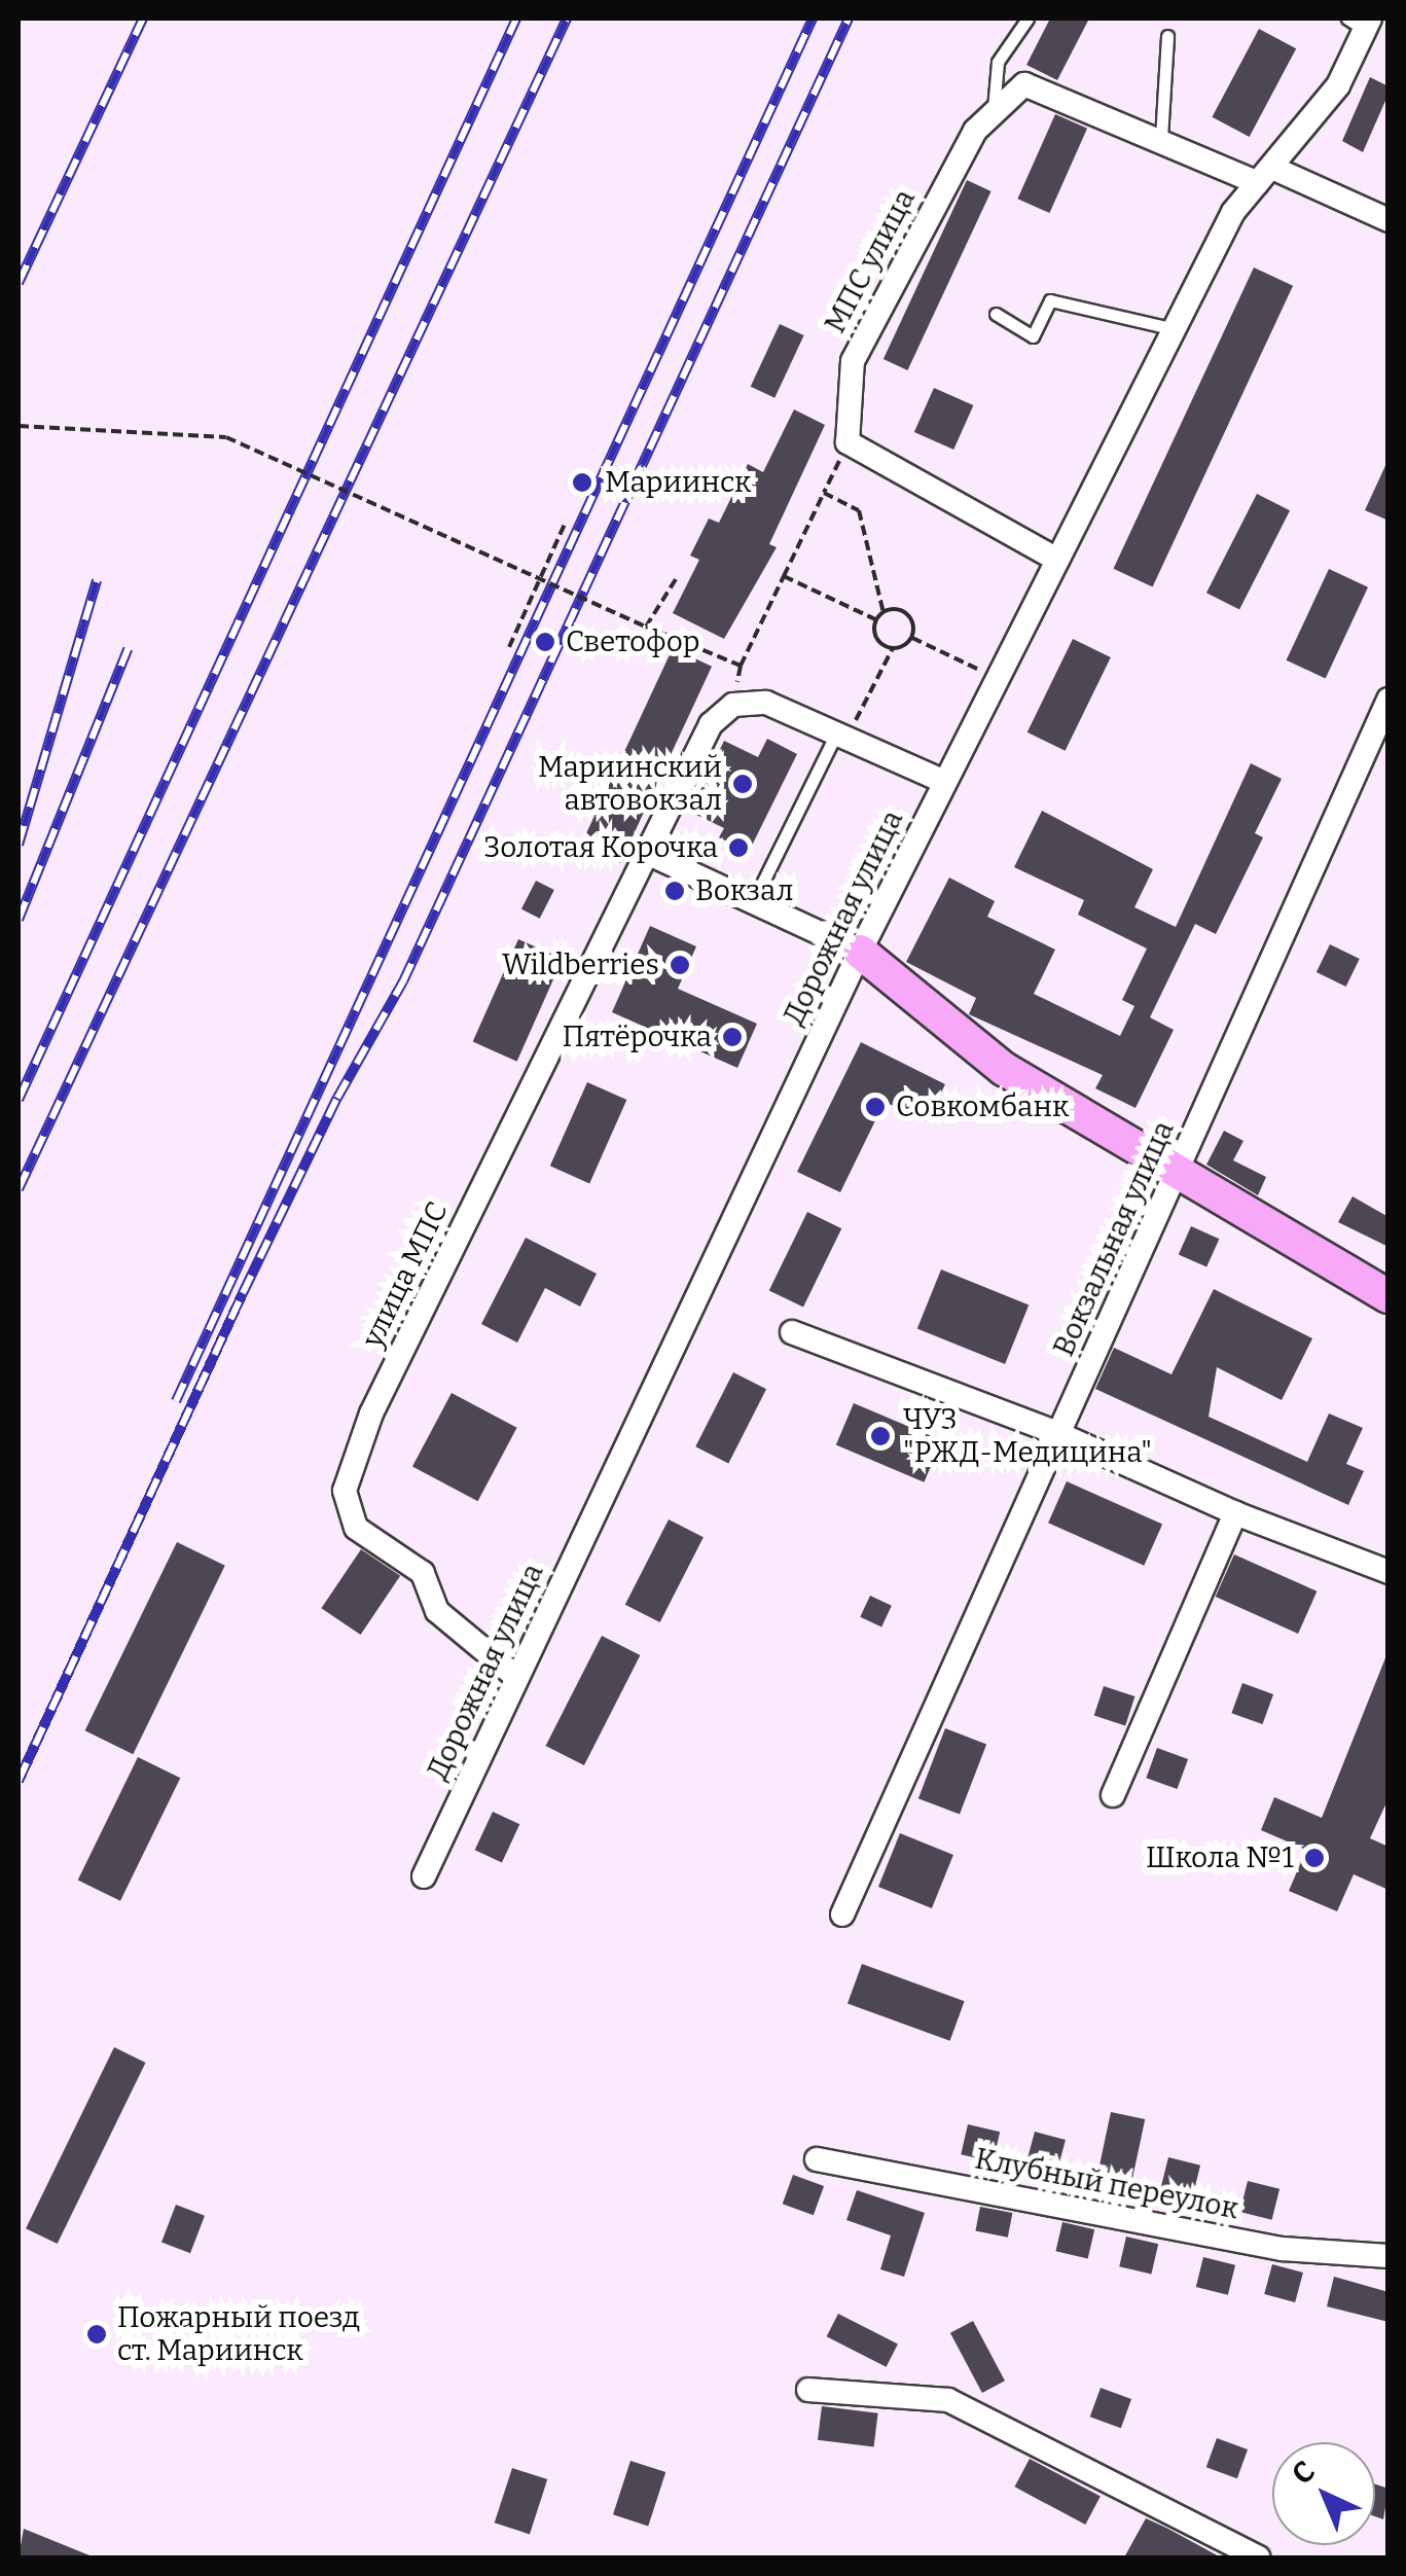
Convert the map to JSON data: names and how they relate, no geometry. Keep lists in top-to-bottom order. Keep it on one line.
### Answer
{"streets":{"street":["МПС улица","Дорожная улица","Вокзальная улица","улица МПС","Клубный переулок"]},"crossings":[["Дорожная улица","улица МПС"]],"places":["Мариинск","Светофор","Мариинский автовокзал","Золотая Корочка","Вокзал","Wildberries","Пятёрочка","Совкомбанк","ЧУЗ \"РЖД-Медицина\"","Школа №1","Пожарный поезд ст. Мариинск"],"north":"top left"}
